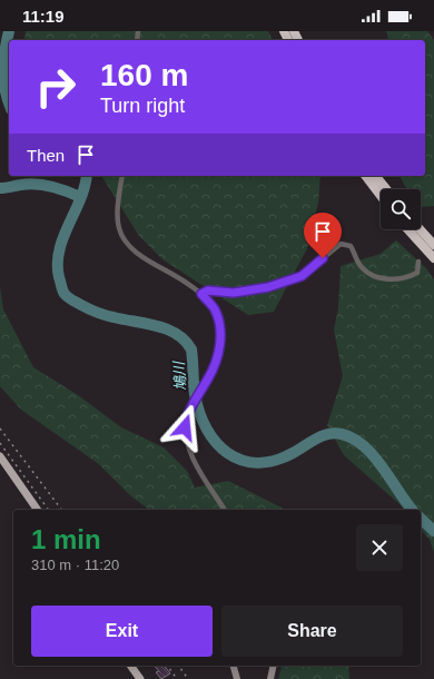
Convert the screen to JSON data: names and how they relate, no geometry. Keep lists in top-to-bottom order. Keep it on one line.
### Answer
{"water":["鳩川"],"page":{"status":"11:19","turn":["160 m","Turn right"],"then":"Then","heading":["1 min","310 m · 11:20"],"buttons":["Exit","Share"]}}
